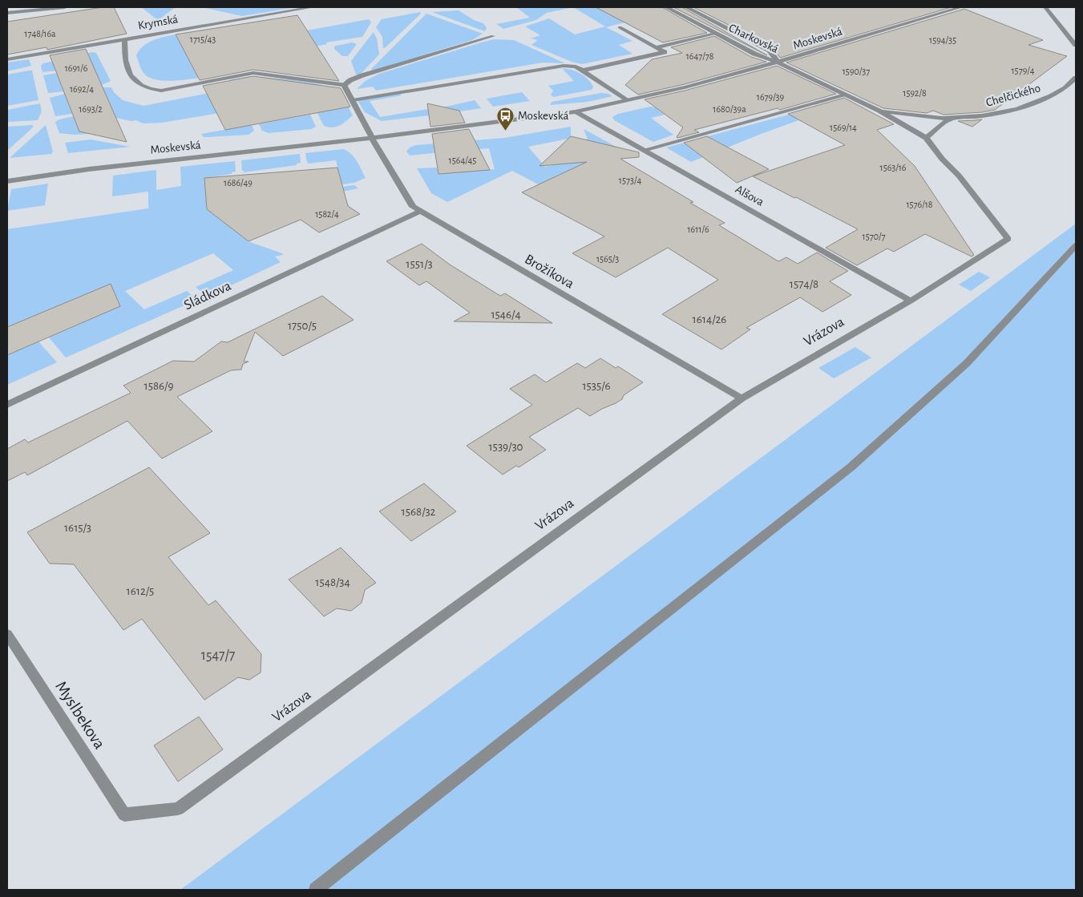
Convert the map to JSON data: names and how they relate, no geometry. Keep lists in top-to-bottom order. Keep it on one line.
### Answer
{"streets":{"street":["Krymská","Charkovská","Moskevská","Chelčického","Alšova","Brožíkova","Sládkova","Vrázova","Myslbekova"]},"crossings":[["Charkovská","Moskevská"],["Charkovská","Chelčického"],["Moskevská","Chelčického"],["Moskevská","Alšova"],["Moskevská","Brožíkova"],["Chelčického","Vrázova"],["Alšova","Vrázova"],["Brožíkova","Sládkova"],["Brožíkova","Vrázova"],["Vrázova","Myslbekova"]],"places":{"bus stop":["Moskevská"]},"house_numbers":["1748/16a","1715/43","1594/35","1647/78","1691/6","1579/4","1590/37","1692/4","1592/8","1679/39","1693/2","1680/39a","1569/14","1564/45","1563/16","1573/4","1686/49","1576/18","1582/4","1611/6","1570/7","1565/3","1551/3","1574/8","1546/4","1614/26","1750/5","1586/9","1535/6","1539/30","1568/32","1615/3","1548/34","1612/5","1547/7"]}
